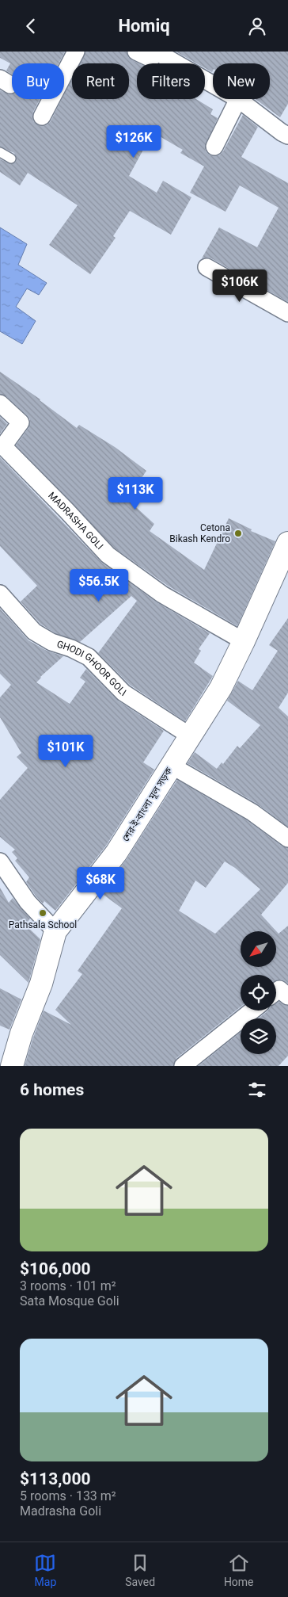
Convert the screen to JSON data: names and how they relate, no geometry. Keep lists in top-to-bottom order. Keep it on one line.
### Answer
{"streets":{"street":["MADRASHA GOLI","GHODI GHOOR GOLI","শের-ই-বাংলা মূল সড়ক"]},"crossings":[["MADRASHA GOLI","শের-ই-বাংলা মূল সড়ক"],["GHODI GHOOR GOLI","শের-ই-বাংলা মূল সড়ক"]],"places":["Cetona Bikash Kendro","Pathsala School"],"north":"bottom left","page":{"header":"Homiq","chip":["Buy","Rent","Filters","New"],"price":["$126K","$106K","$113K","$56.5K","$101K","$68K"],"heading":"6 homes","list":[{"name":"$106,000","note":"3 rooms · 101 m² · Sata Mosque Goli"},{"name":"$113,000","note":"5 rooms · 133 m² · Madrasha Goli"}],"tabs":["Map","Saved","Home"]}}
